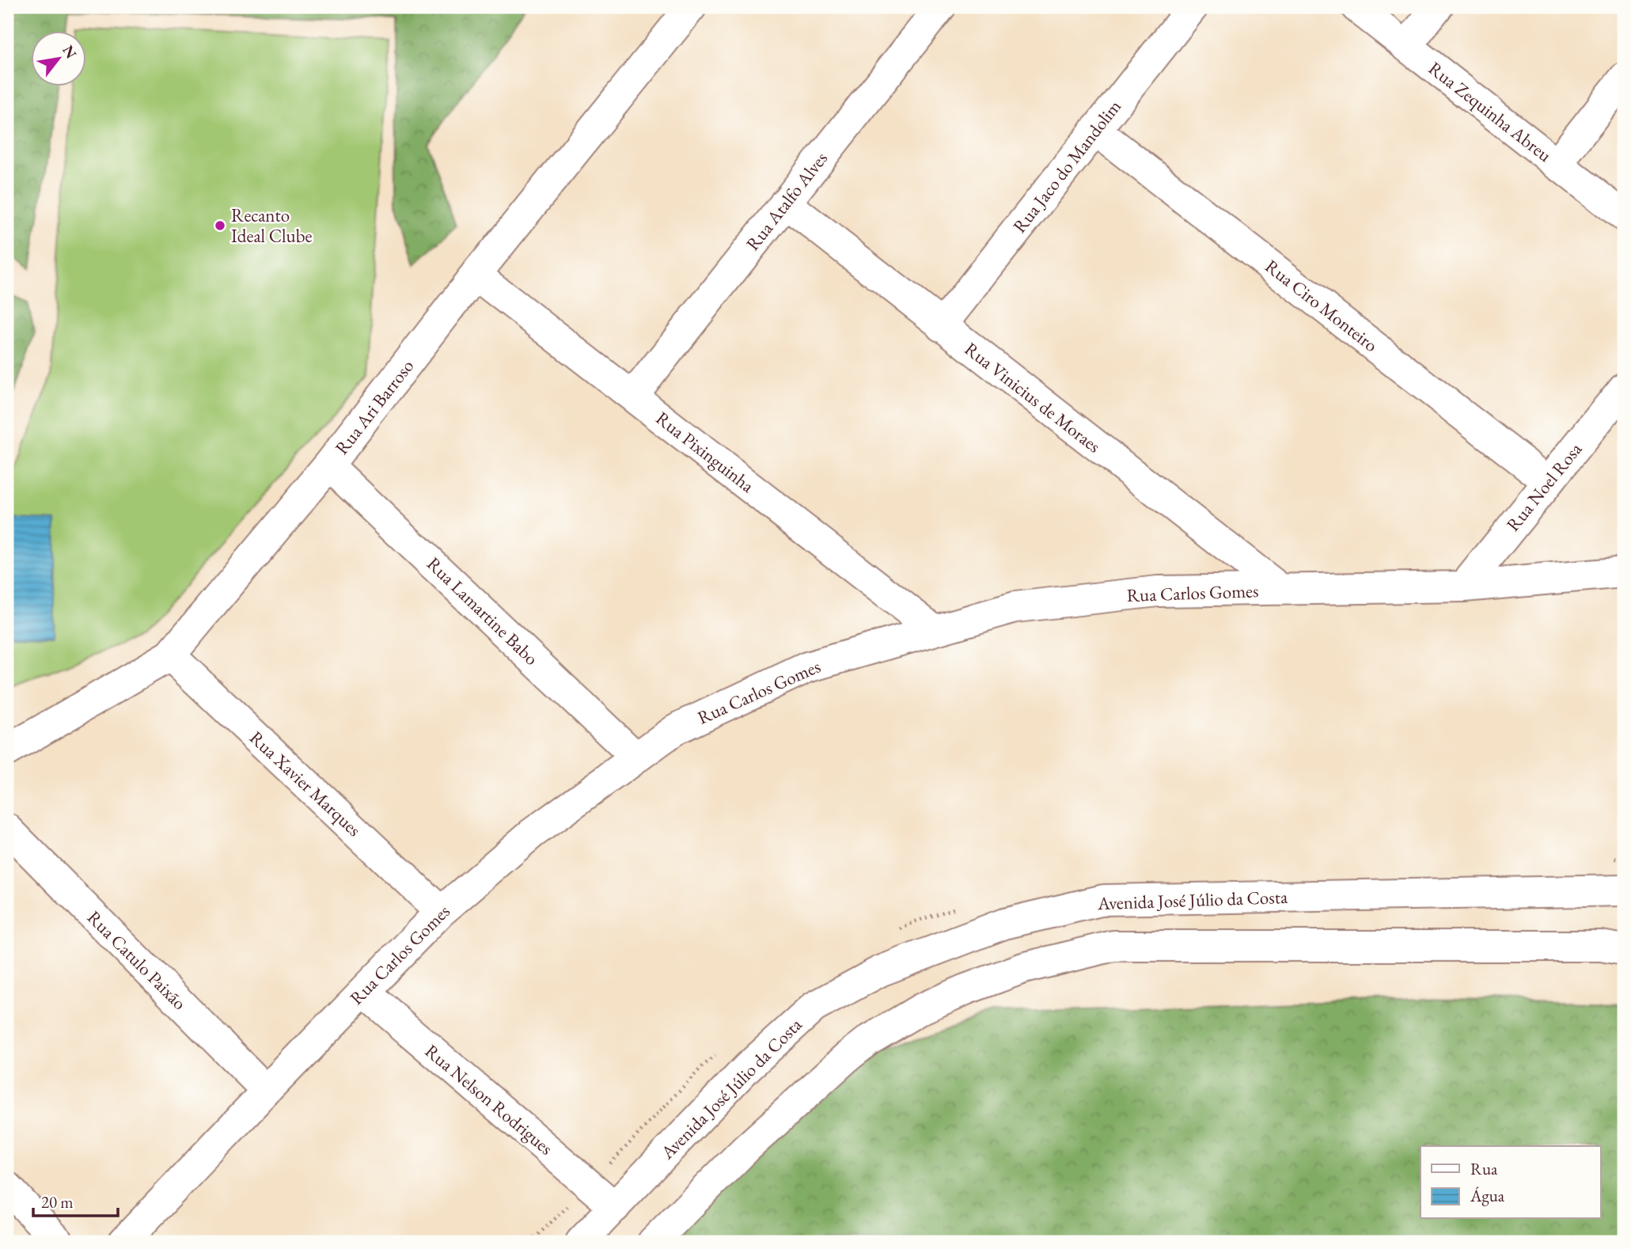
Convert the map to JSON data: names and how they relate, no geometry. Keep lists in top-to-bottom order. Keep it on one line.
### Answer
{"streets":{"street":["Rua Zequinha Abreu","Rua Jaco do Mandolim","Rua Atalfo Alves","Rua Ciro Monteiro","Rua Vinicius de Moraes","Rua Ari Barroso","Rua Pixinguinha","Rua Noel Rosa","Rua Carlos Gomes","Rua Lamartine Babo","Rua Xavier Marques","Avenida José Júlio da Costa","Rua Catulo Paixão","Rua Nelson Rodrigues"]},"crossings":[["Rua Jaco do Mandolim","Rua Ciro Monteiro"],["Rua Jaco do Mandolim","Rua Vinicius de Moraes"],["Rua Atalfo Alves","Rua Vinicius de Moraes"],["Rua Atalfo Alves","Rua Pixinguinha"],["Rua Ciro Monteiro","Rua Noel Rosa"],["Rua Vinicius de Moraes","Rua Carlos Gomes"],["Rua Ari Barroso","Rua Pixinguinha"],["Rua Ari Barroso","Rua Lamartine Babo"],["Rua Ari Barroso","Rua Xavier Marques"],["Rua Pixinguinha","Rua Carlos Gomes"],["Rua Noel Rosa","Rua Carlos Gomes"],["Rua Carlos Gomes","Rua Lamartine Babo"],["Rua Carlos Gomes","Rua Xavier Marques"],["Rua Carlos Gomes","Rua Catulo Paixão"],["Rua Carlos Gomes","Rua Nelson Rodrigues"],["Avenida José Júlio da Costa","Rua Nelson Rodrigues"]],"places":["Recanto Ideal Clube"],"legend":["Rua","Água"],"scale_bar":"20 m","north":"top right"}
